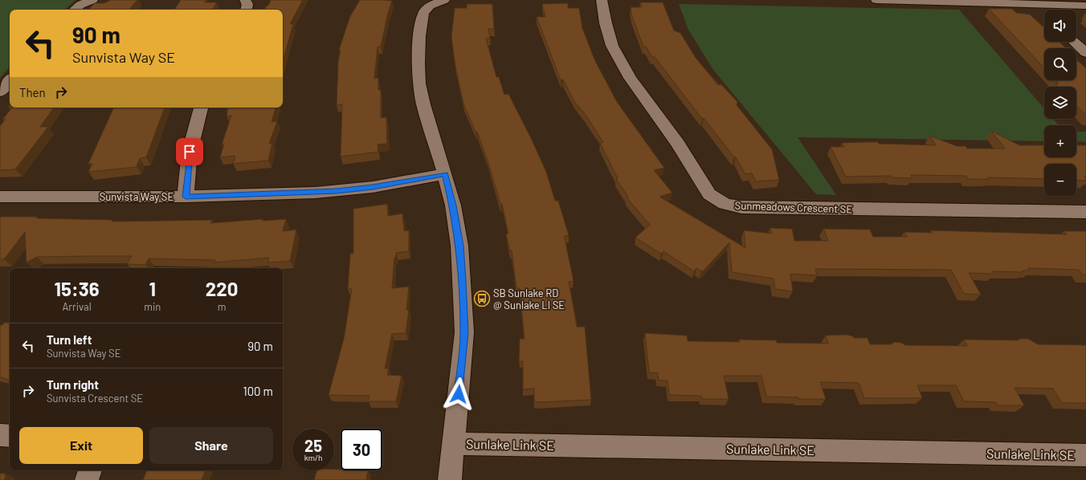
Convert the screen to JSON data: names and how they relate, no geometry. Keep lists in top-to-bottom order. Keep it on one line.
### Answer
{"streets":{"street":["Sunvista Way SE","Sunmeadows Crescent SE","Sunlake Link SE"]},"places":{"bus stop":["SB Sunlake RD @ Sunlake LI SE"]},"page":{"map_buttons":["+","−"],"turn":["90 m","Sunvista Way SE"],"then":"Then","eta":["15:36","Arrival","1","min","220","m"],"list":[{"name":"Turn left","note":"Sunvista Way SE","value":"90 m"},{"name":"Turn right","note":"Sunvista Crescent SE","value":"100 m"}],"buttons":["Exit","Share"],"speed":"25 km/h","limit":"30"}}
